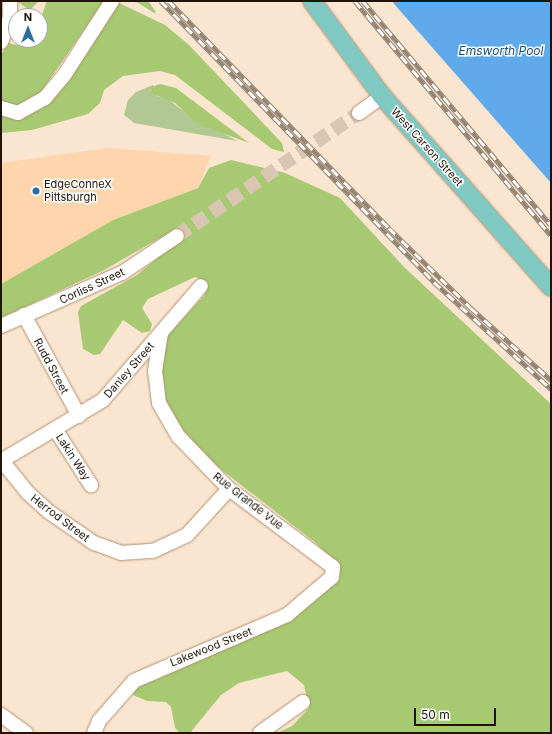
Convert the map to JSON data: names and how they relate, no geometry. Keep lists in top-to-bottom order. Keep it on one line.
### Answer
{"streets":{"main road":["West Carson Street"],"street":["Corliss Street","Rudd Street","Danley Street","Lakin Way","Rue Grande Vue","Herrod Street","Lakewood Street"]},"crossings":[["Corliss Street","Rudd Street"],["Rudd Street","Danley Street"],["Danley Street","Lakin Way"],["Danley Street","Rue Grande Vue"],["Danley Street","Herrod Street"],["Rue Grande Vue","Herrod Street"],["Rue Grande Vue","Lakewood Street"]],"water":["Emsworth Pool"],"places":["EdgeConneX Pittsburgh"],"scale_bar":"50 m","north":"top"}
